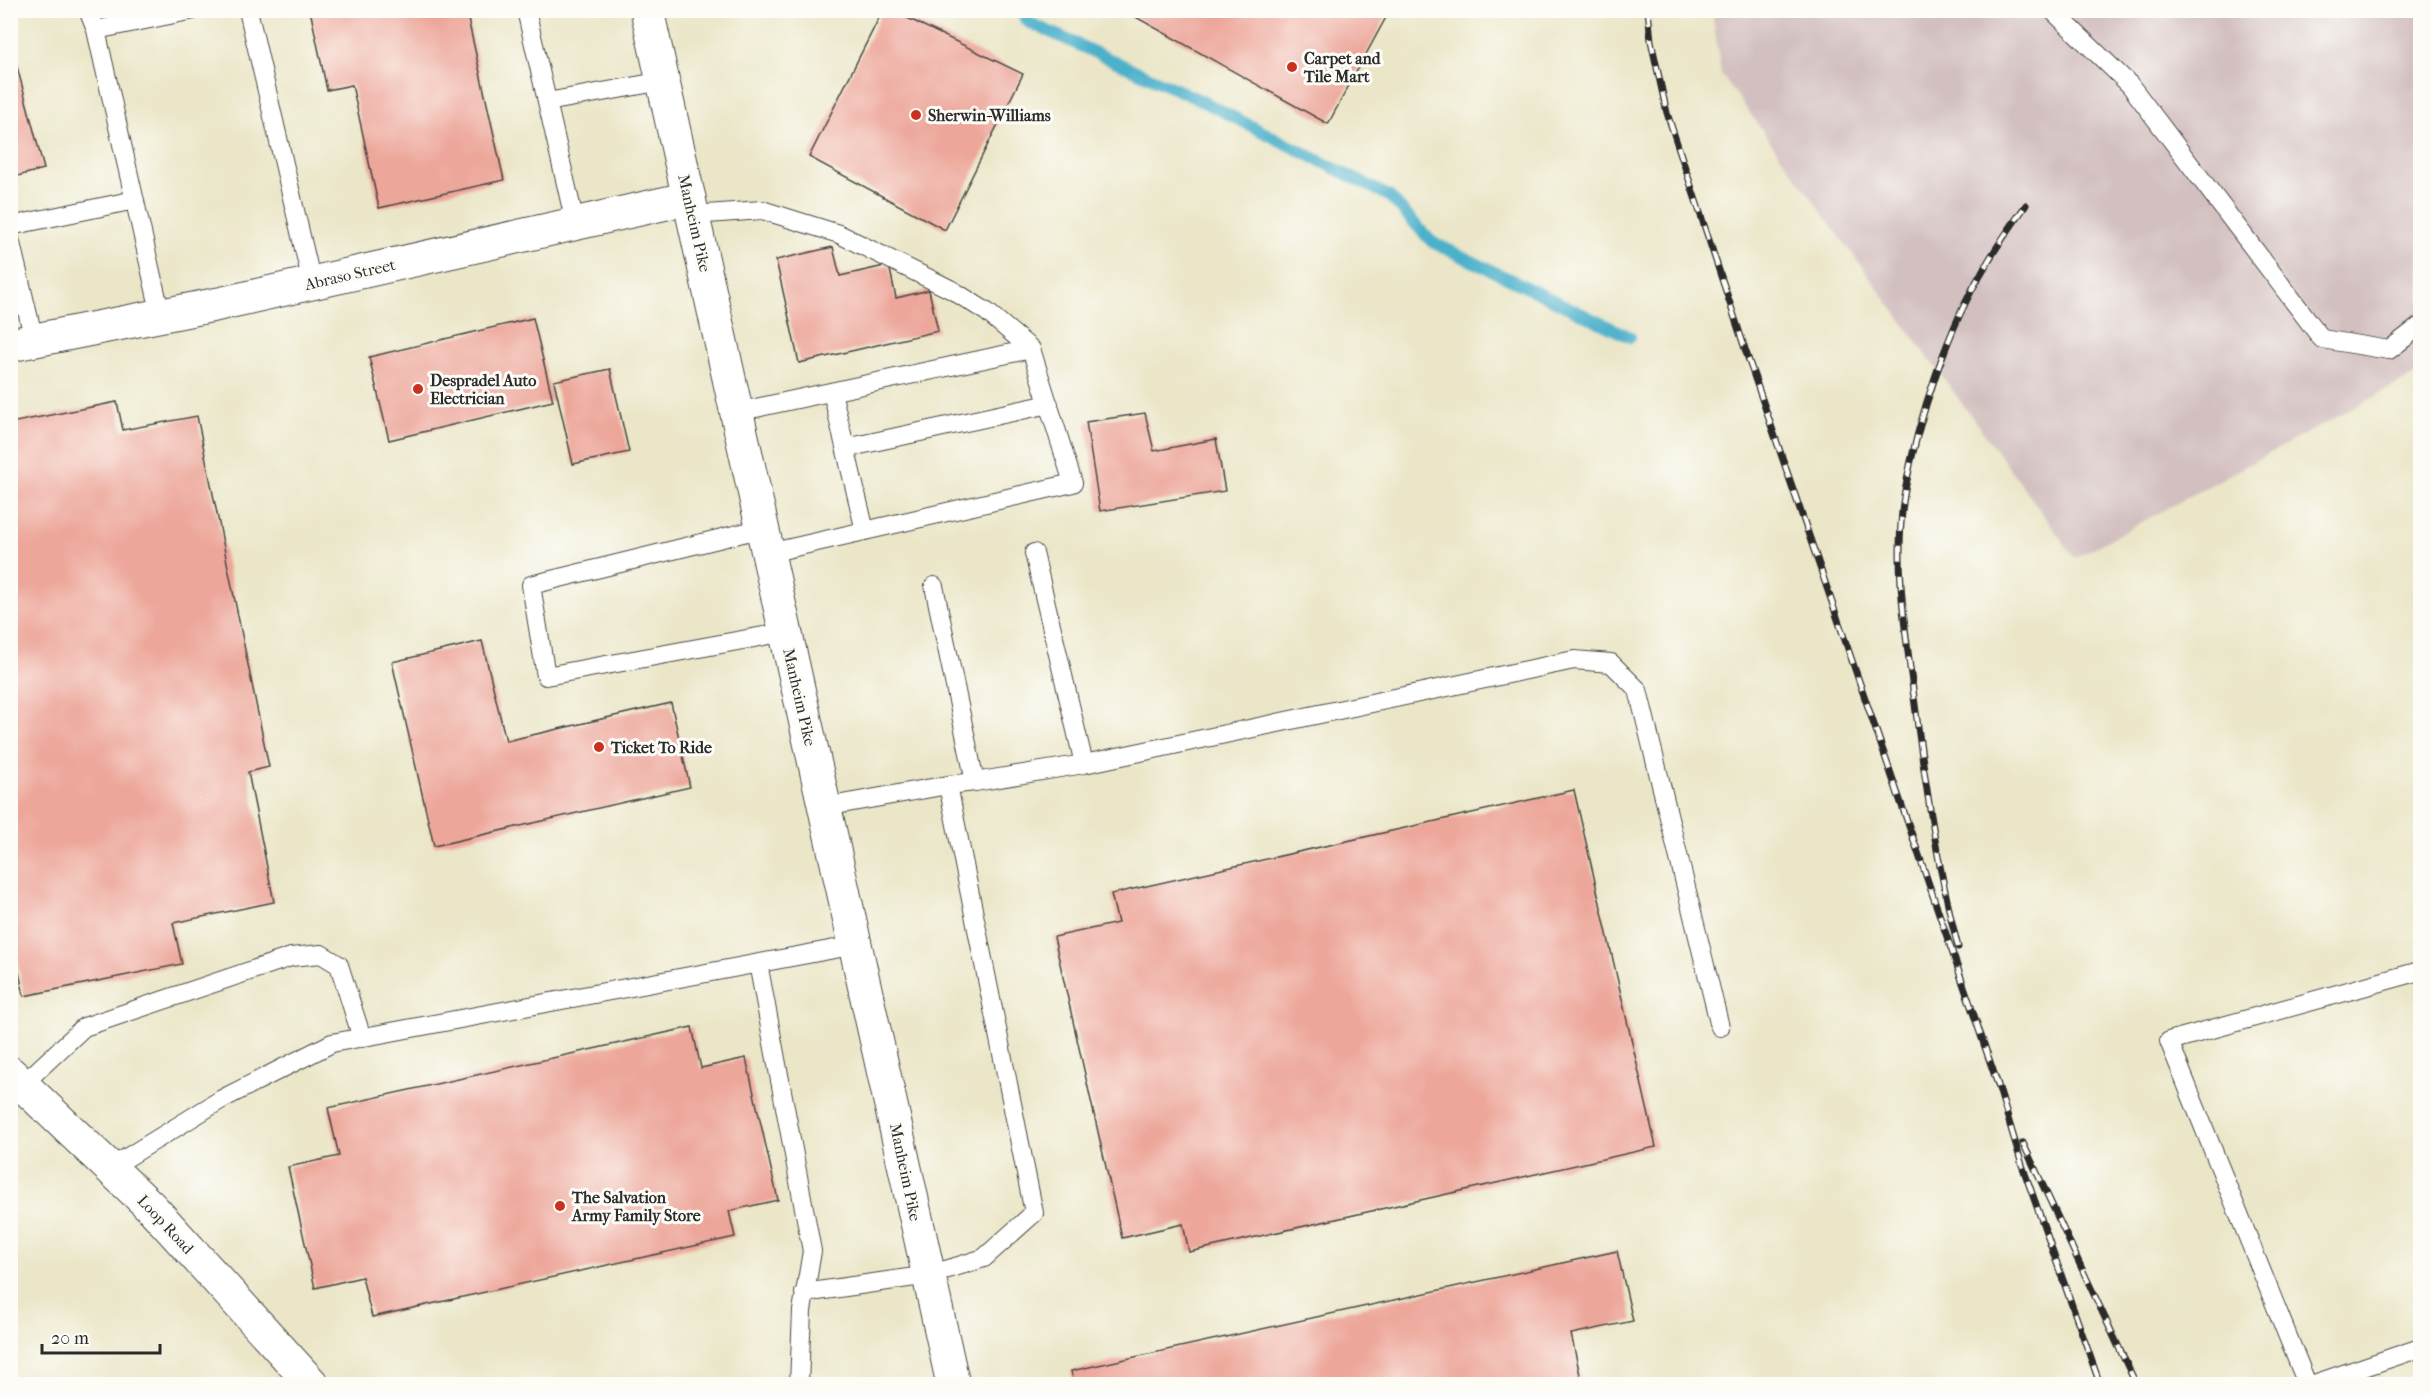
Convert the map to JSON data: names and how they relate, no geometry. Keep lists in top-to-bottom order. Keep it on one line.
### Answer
{"streets":{"main road":["Manheim Pike","Abraso Street","Loop Road"]},"crossings":[["Manheim Pike","Abraso Street"]],"places":["Carpet and Tile Mart","Sherwin-Williams","Despradel Auto Electrician","Ticket To Ride","The Salvation Army Family Store"],"scale_bar":"20 m"}
